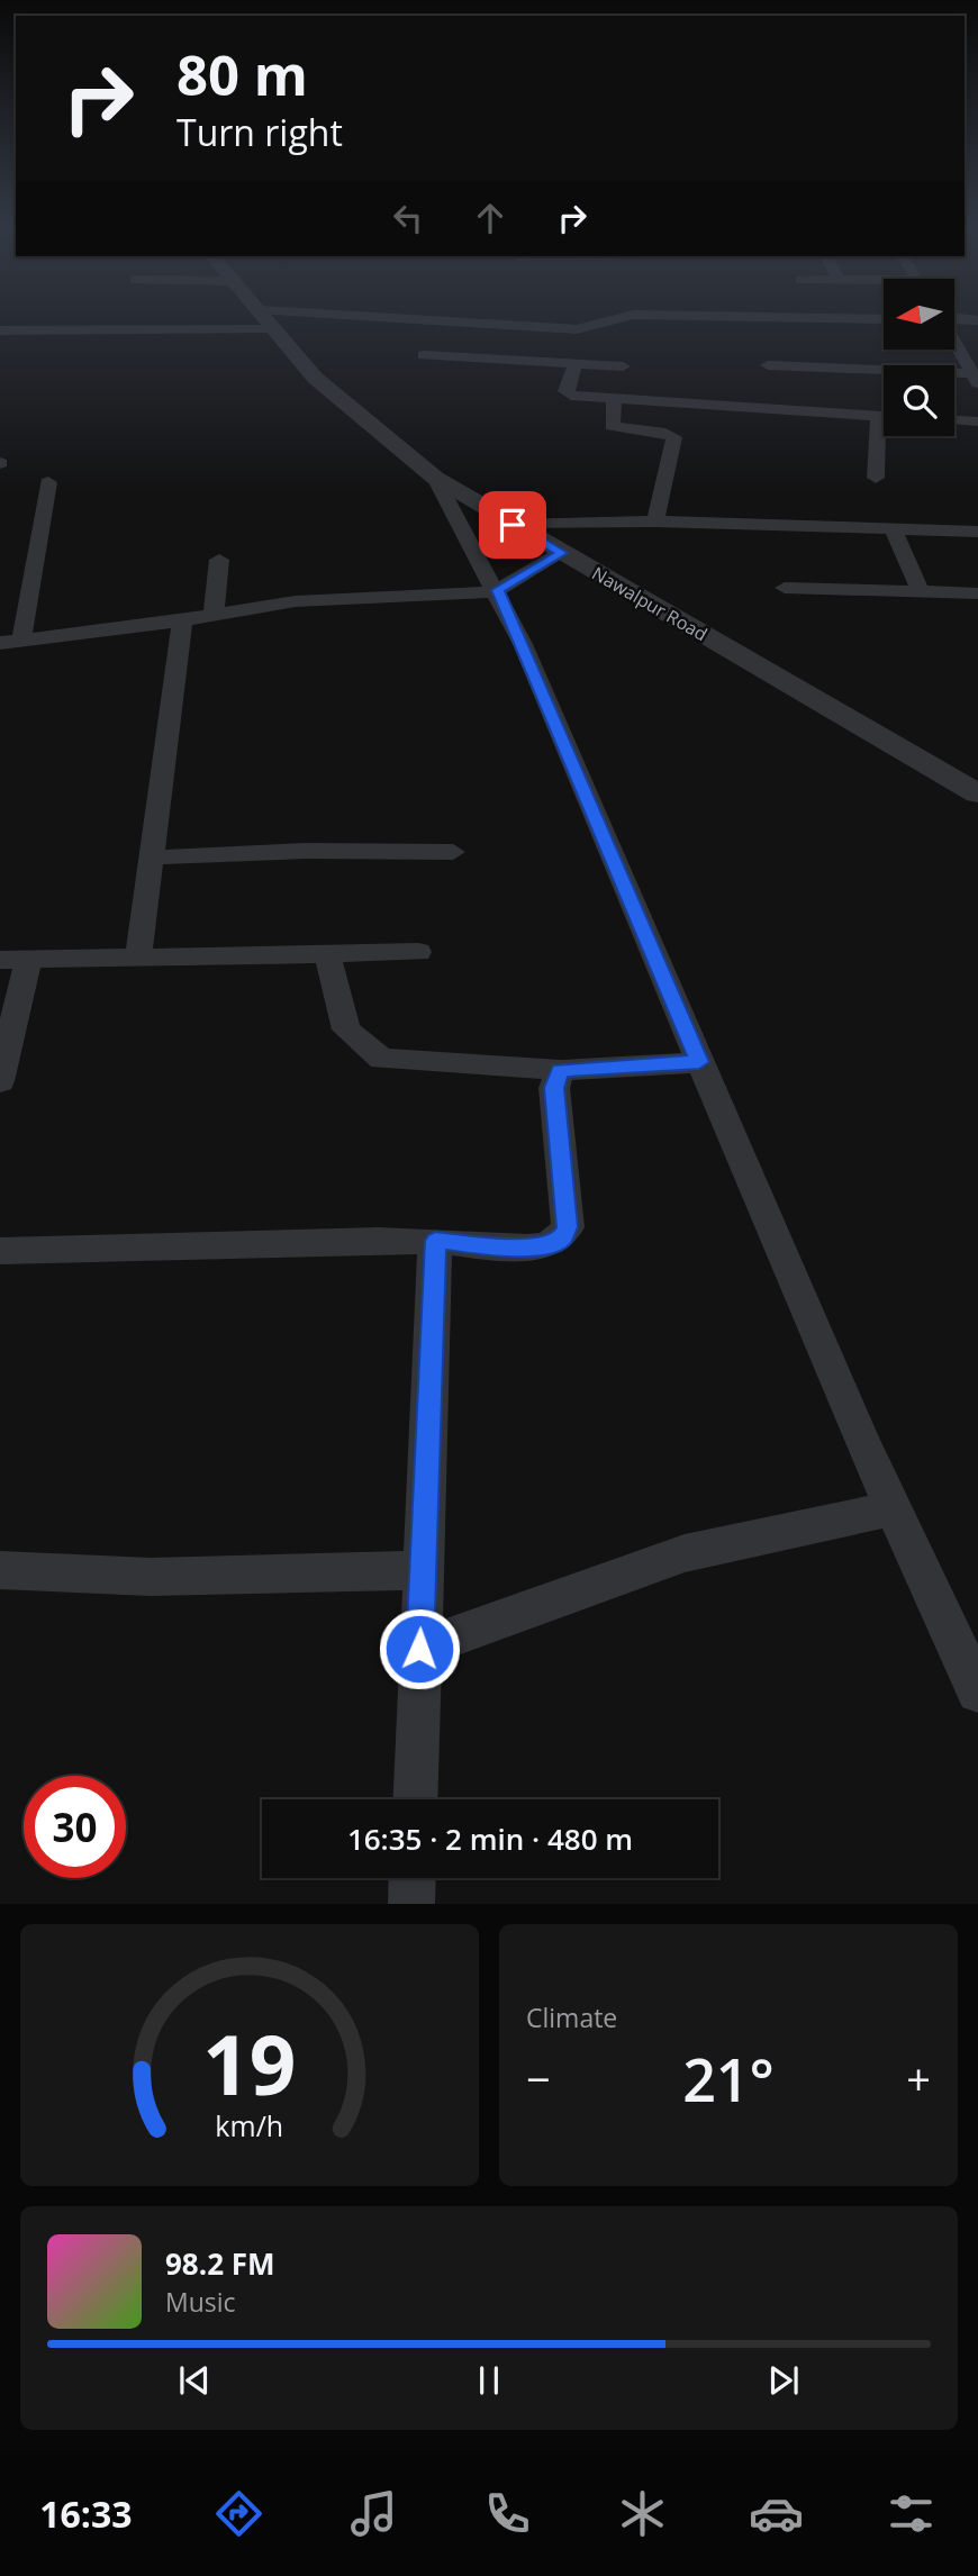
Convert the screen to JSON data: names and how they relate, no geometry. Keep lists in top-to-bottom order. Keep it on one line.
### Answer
{"streets":{"street":["Nawalpur Road"]},"north":"left","page":{"turn":["80 m","Turn right"],"limit":"30","trip":"16:35 · 2 min · 480 m","tile":"Climate","heat":["−","21°","+"],"song":["98.2 FM","Music"],"tabs":"16:33","gauge":["19","km/h"]}}
